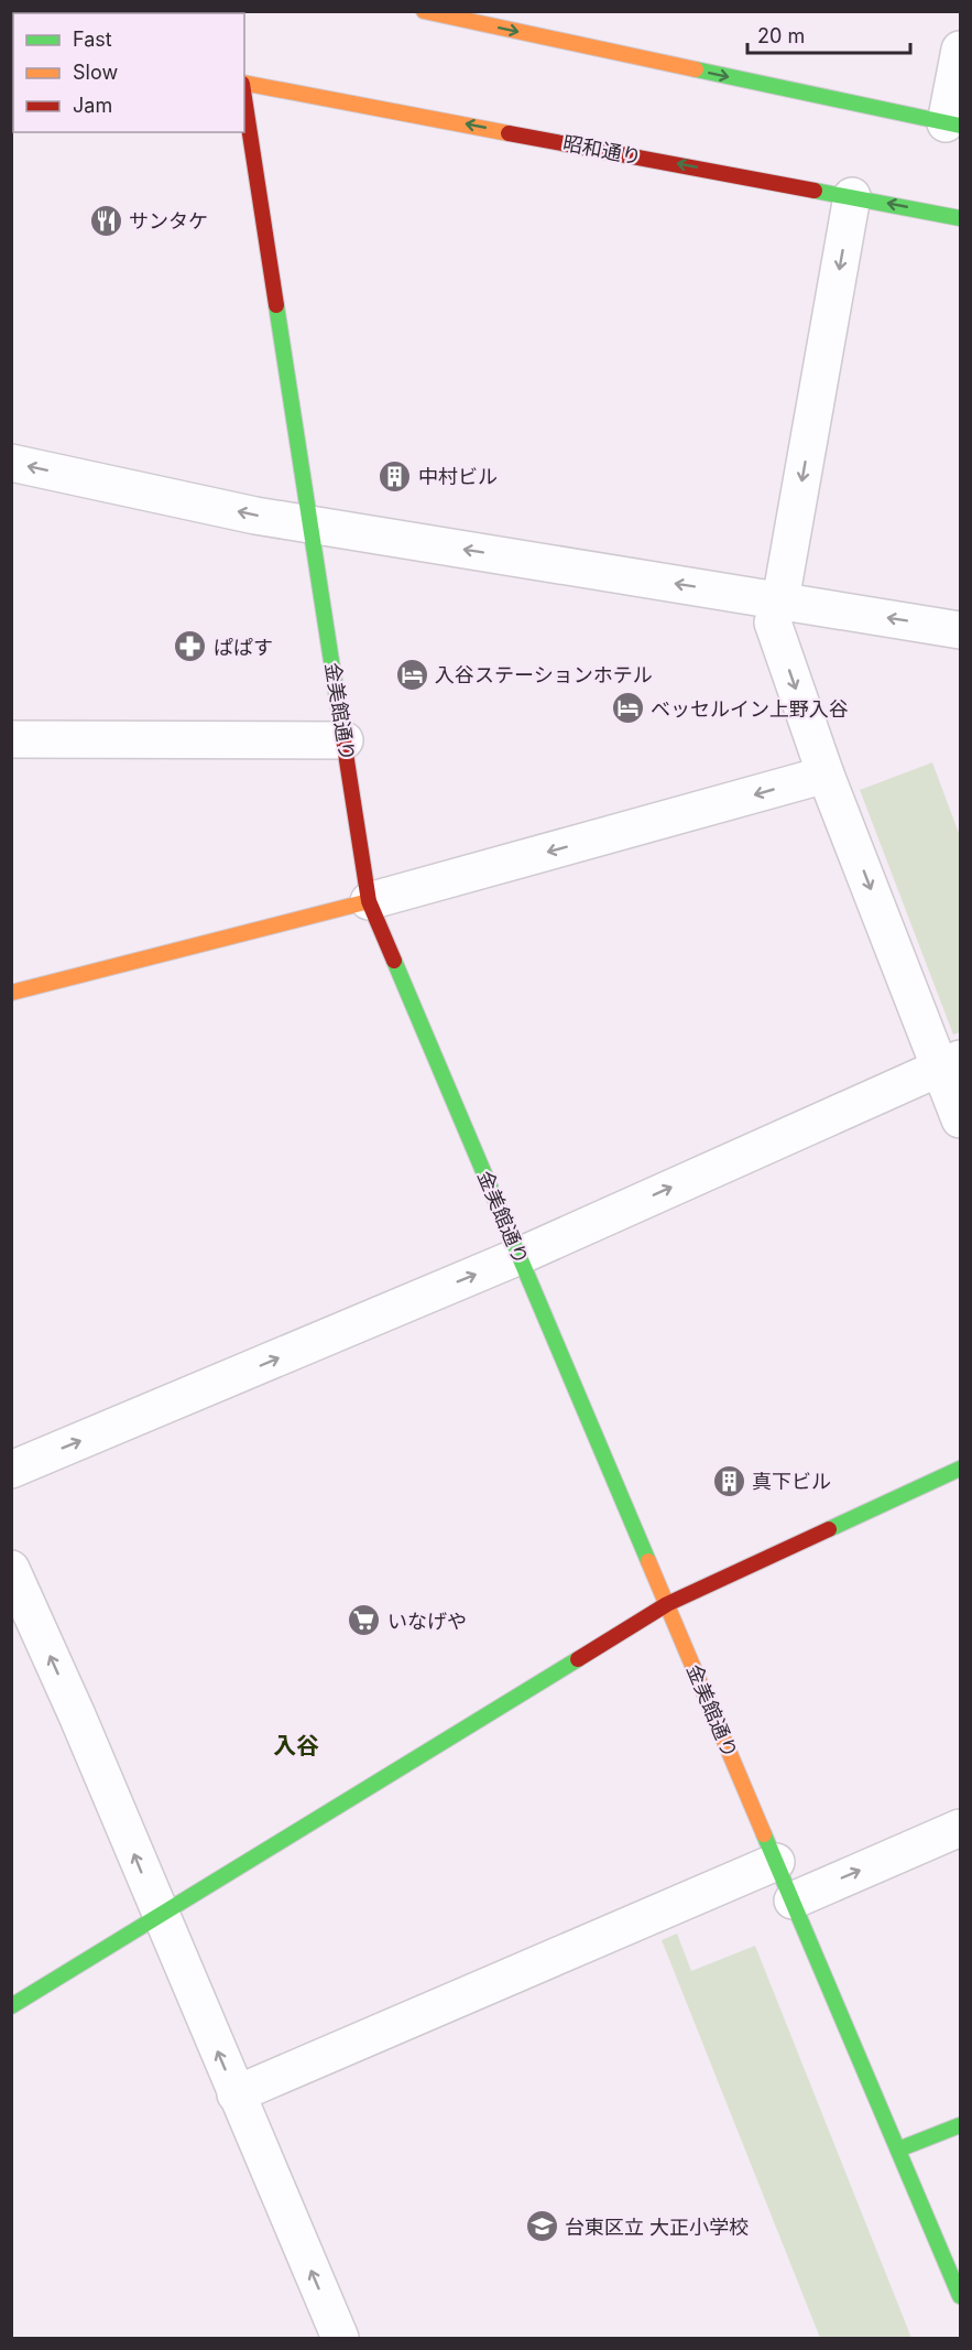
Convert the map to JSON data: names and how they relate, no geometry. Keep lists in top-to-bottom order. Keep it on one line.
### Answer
{"streets":{"main road":["昭和通り","金美館通り"]},"districts":["入谷"],"places":{"restaurant":["サンタケ"],"building":["中村ビル","真下ビル"],"pharmacy":["ぱぱす"],"hotel":["入谷ステーションホテル","ベッセルイン上野入谷"],"supermarket":["いなげや"],"school or university":["台東区立 大正小学校"]},"legend":["Fast","Slow","Jam"],"scale_bar":"20 m"}
